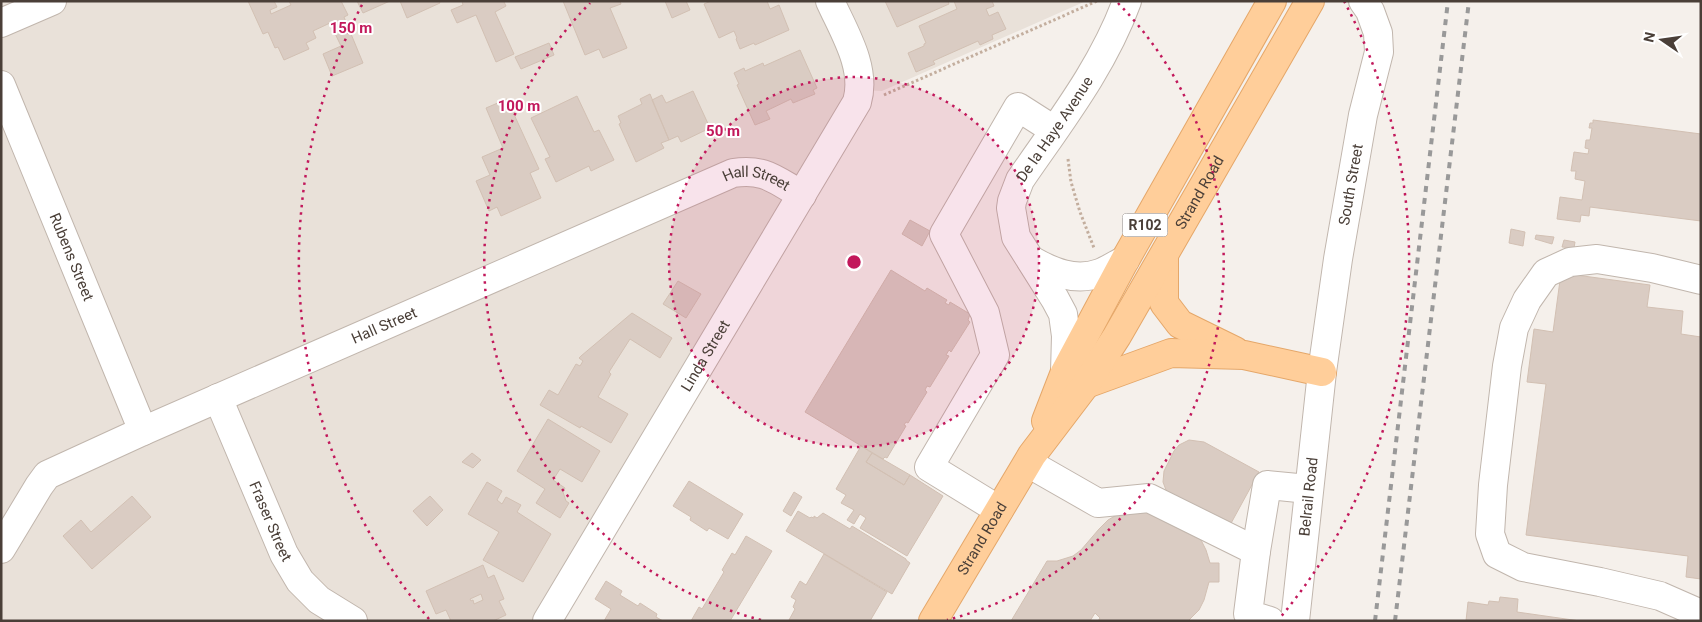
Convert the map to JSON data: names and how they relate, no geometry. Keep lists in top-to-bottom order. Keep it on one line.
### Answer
{"streets":{"main road":["Strand Road","R102"],"street":["De la Haye Avenue","South Street","Hall Street","Rubens Street","Linda Street","Belrail Road","Fraser Street"]},"crossings":[["De la Haye Avenue","Strand Road"],["South Street","Belrail Road"],["Hall Street","Rubens Street"],["Hall Street","Linda Street"],["Hall Street","Fraser Street"]],"north":"left","rings":["150 m","100 m","50 m"]}
